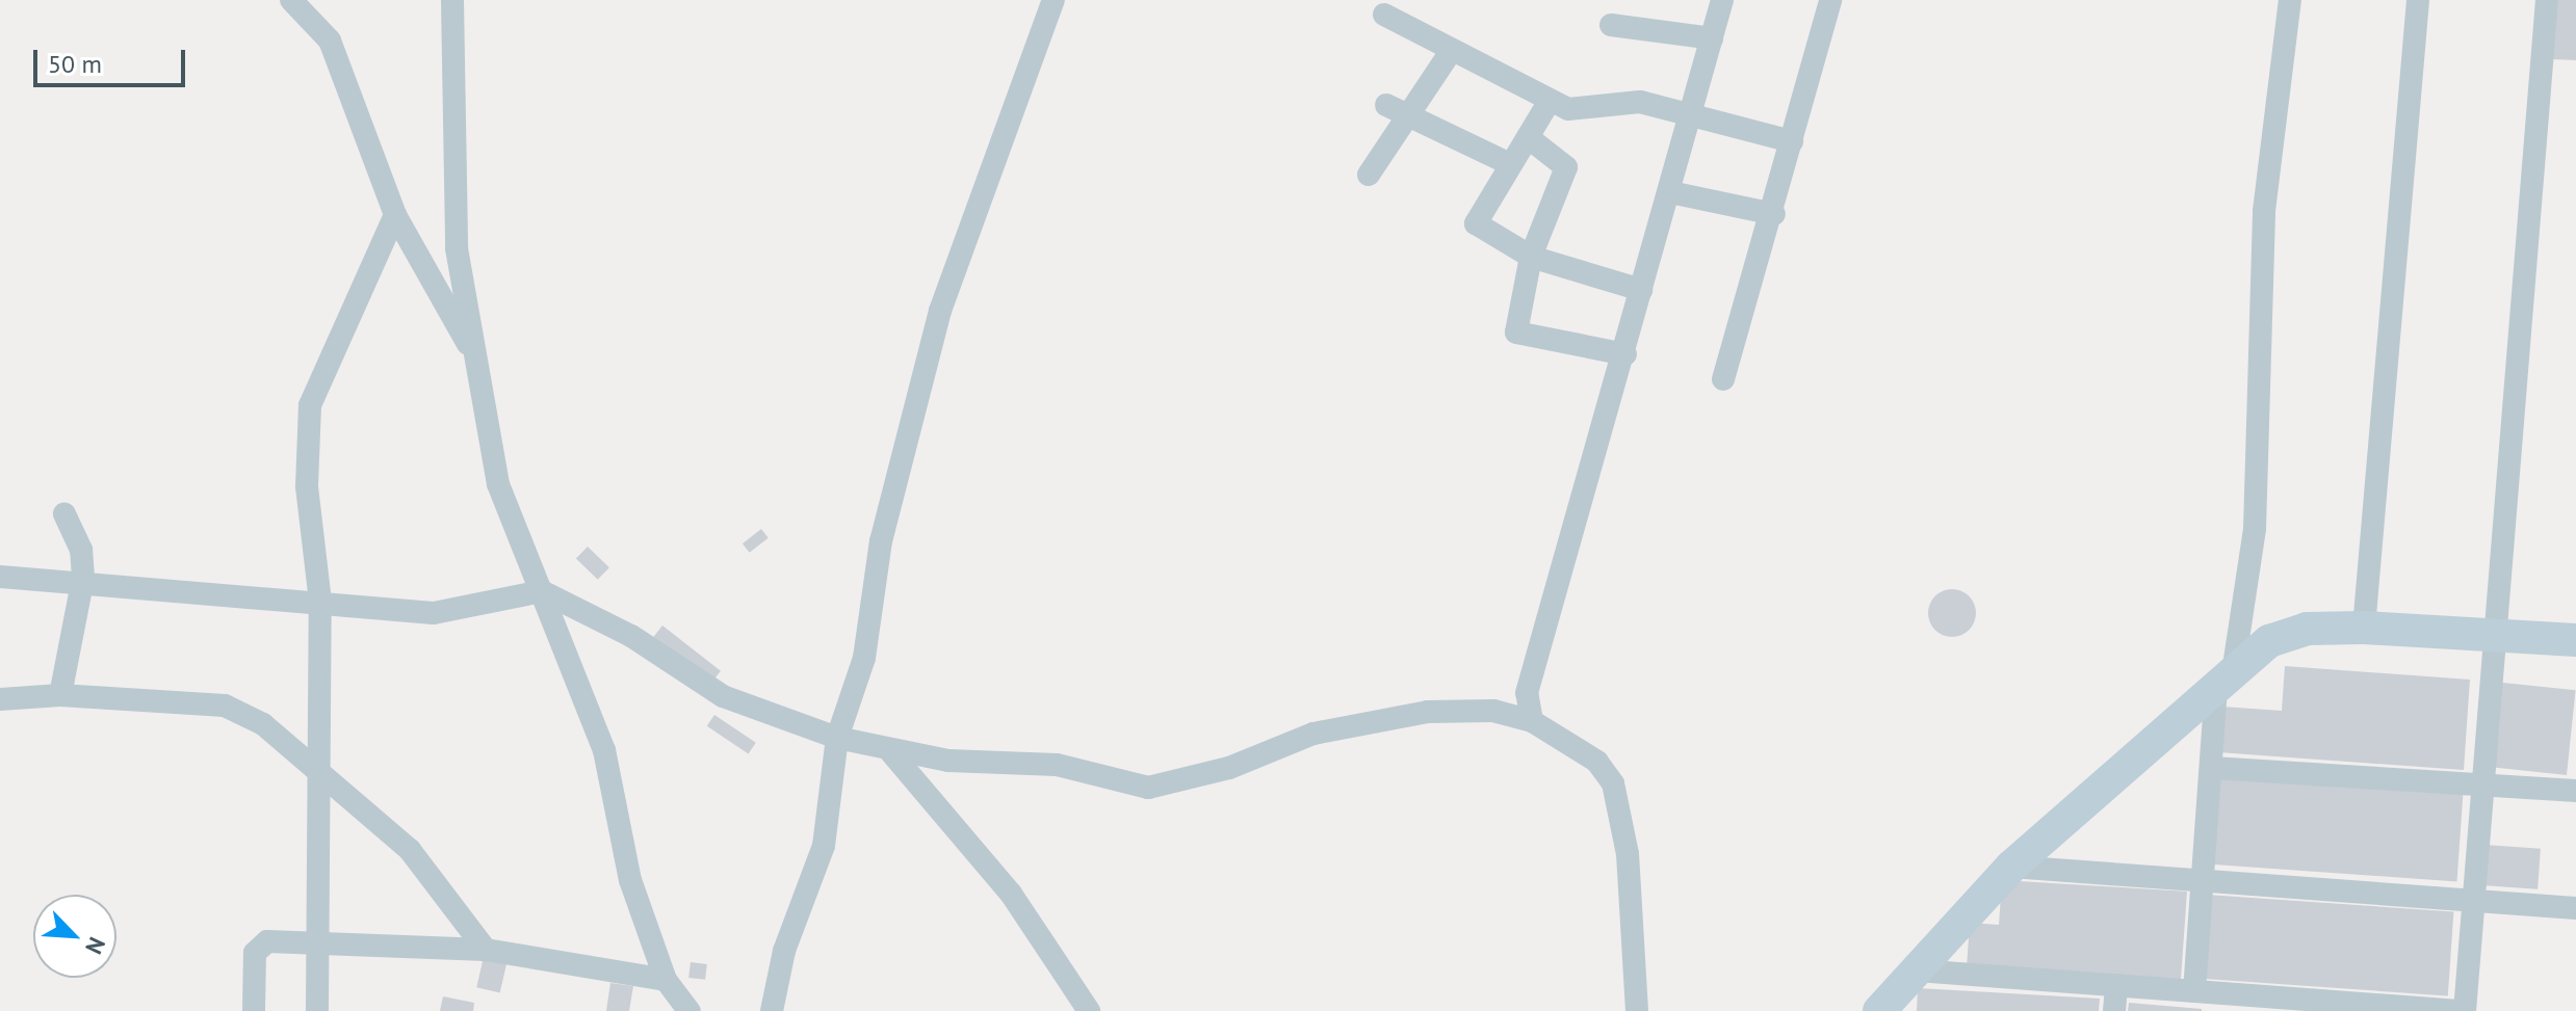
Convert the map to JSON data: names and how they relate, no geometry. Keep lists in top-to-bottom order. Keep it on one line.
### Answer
{"scale_bar":"50 m","north":"bottom right"}
